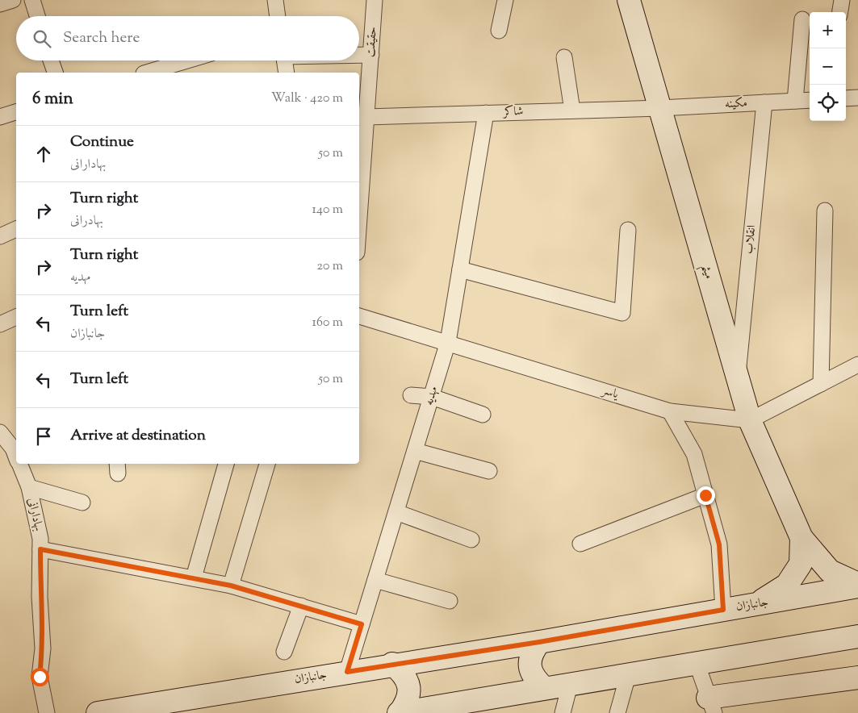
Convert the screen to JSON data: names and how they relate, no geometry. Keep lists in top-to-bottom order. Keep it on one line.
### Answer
{"streets":{"main road":["میثم","جانبازان"],"street":["حقیقت","مکینه","شاکر","انقلاب","یاسر","مهدیه","بهادارانی"]},"crossings":[["حقیقت","شاکر"],["مکینه","شاکر"],["مکینه","انقلاب"],["مکینه","میثم"],["شاکر","میثم"],["شاکر","مهدیه"],["انقلاب","میثم"],["میثم","یاسر"],["یاسر","مهدیه"],["مهدیه","جانبازان"]],"page":{"map_buttons":["+","−"],"search":"Search here","heading":["6 min","Walk · 420 m"],"list":[["Continue","بهادارانی","50 m"],["Turn right","بهادرانی","140 m"],["Turn right","مهدیه","20 m"],["Turn left","جانبازان","160 m"],["Turn left","50 m"],"Arrive at destination"]}}
